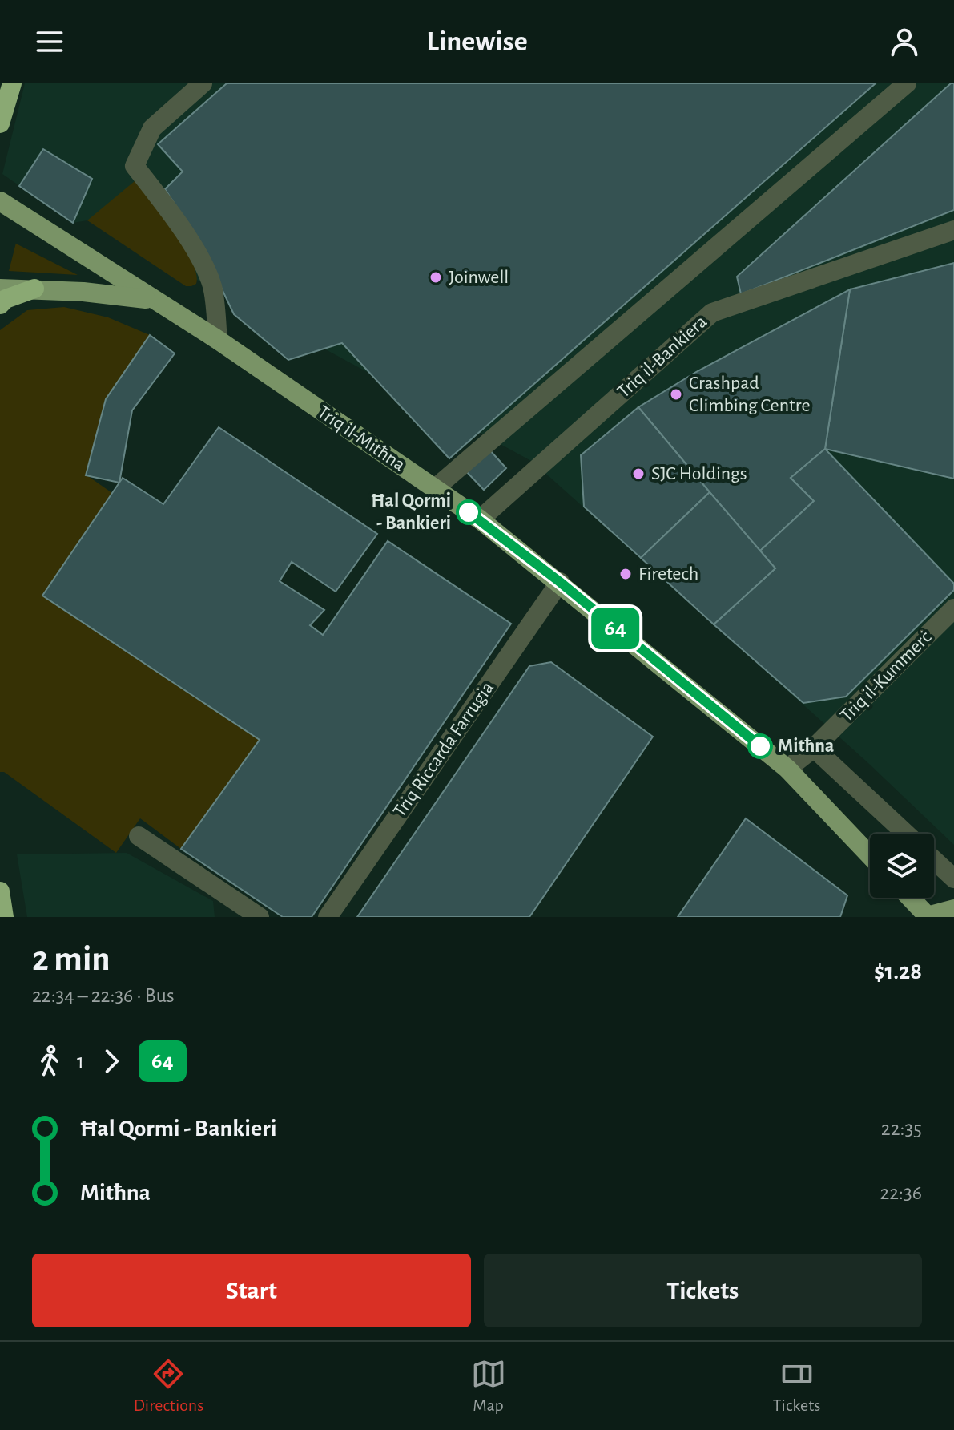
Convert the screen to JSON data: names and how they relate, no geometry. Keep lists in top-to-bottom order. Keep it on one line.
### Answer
{"streets":{"main road":["Triq il-Mitħna"],"street":["Triq il-Bankiera","Triq il-Kummerċ","Triq Riccarda Farrugia"]},"crossings":[["Triq il-Bankiera","Triq il-Mitħna"],["Triq il-Mitħna","Triq il-Kummerċ"],["Triq il-Mitħna","Triq Riccarda Farrugia"]],"places":["Joinwell","Crashpad Climbing Centre","SJC Holdings","Ħal Qormi - Bankieri","Firetech","Mitħna"],"lines":["bus line 64"],"page":{"header":"Linewise","on_map":"64","heading":["2 min","22:34 – 22:36 · Bus","$1.28"],"legs":["1","64"],"list":[{"name":"Ħal Qormi - Bankieri","value":"22:35"},{"name":"Mitħna","value":"22:36"}],"buttons":["Start","Tickets"],"tabs":["Directions","Map","Tickets"]}}
